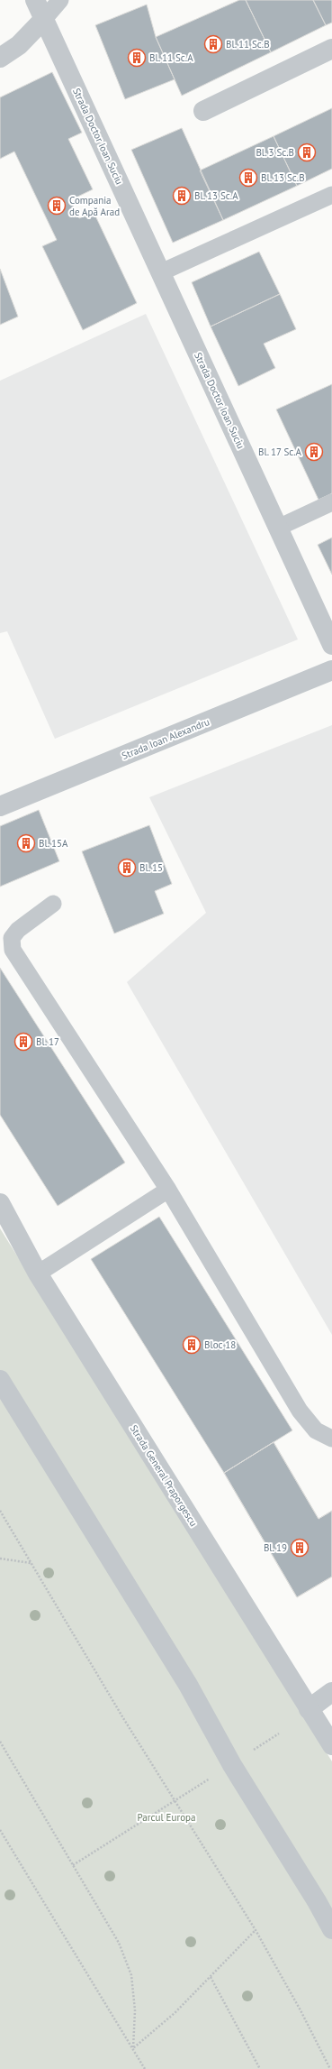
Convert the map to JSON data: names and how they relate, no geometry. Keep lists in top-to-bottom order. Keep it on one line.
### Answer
{"streets":{"street":["Strada Doctor Ioan Suciu","Strada Ioan Alexandru","Strada General Praporgescu"]},"parks":["Parcul Europa"],"places":{"building":["Bl. 11 Sc.B","Bl. 11 Sc.A","Bl. 3 Sc.B","Bl. 13 Sc.B","Bl. 13 Sc.A","Compania de Apă Arad","Bl. 17 Sc.A","Bl. 15A","Bl. 15","Bl. 17","Bloc 18","Bl. 19"]}}
